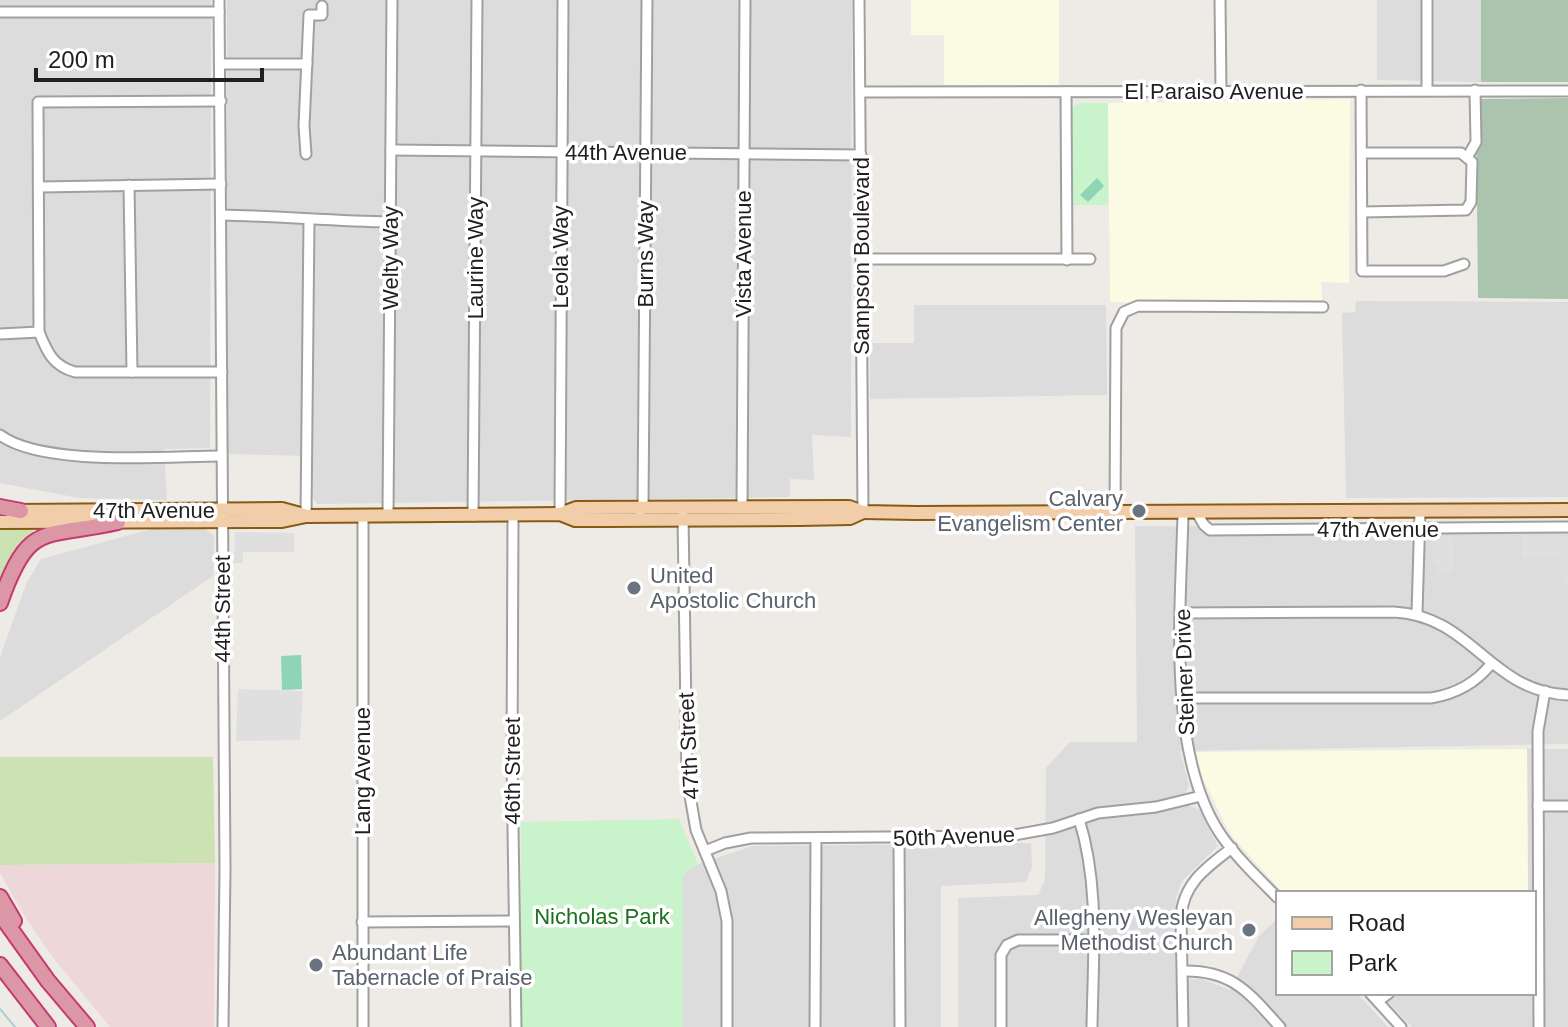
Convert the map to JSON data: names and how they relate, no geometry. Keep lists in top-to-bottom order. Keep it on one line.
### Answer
{"streets":{"main road":["47th Avenue"],"street":["El Paraiso Avenue","44th Avenue","Burns Way","Vista Avenue","Sampson Boulevard","Leola Way","Welty Way","Laurine Way","44th Street","Steiner Drive","47th Street","Lang Avenue","46th Street","50th Avenue"]},"crossings":[["El Paraiso Avenue","Sampson Boulevard"],["44th Avenue","Burns Way"],["44th Avenue","Vista Avenue"],["44th Avenue","Sampson Boulevard"],["44th Avenue","Leola Way"],["44th Avenue","Welty Way"],["44th Avenue","Laurine Way"],["Burns Way","47th Avenue"],["Vista Avenue","47th Avenue"],["Sampson Boulevard","47th Avenue"],["Leola Way","47th Avenue"],["Welty Way","47th Avenue"],["Laurine Way","47th Avenue"],["47th Avenue","44th Street"],["47th Avenue","Steiner Drive"],["47th Avenue","47th Street"],["47th Avenue","Lang Avenue"],["47th Avenue","46th Street"],["Steiner Drive","50th Avenue"],["47th Street","50th Avenue"]],"parks":["Nicholas Park"],"places":["Calvary Evangelism Center","United Apostolic Church","Allegheny Wesleyan Methodist Church","Abundant Life Tabernacle of Praise"],"legend":["Road","Park"],"scale_bar":"200 m"}
